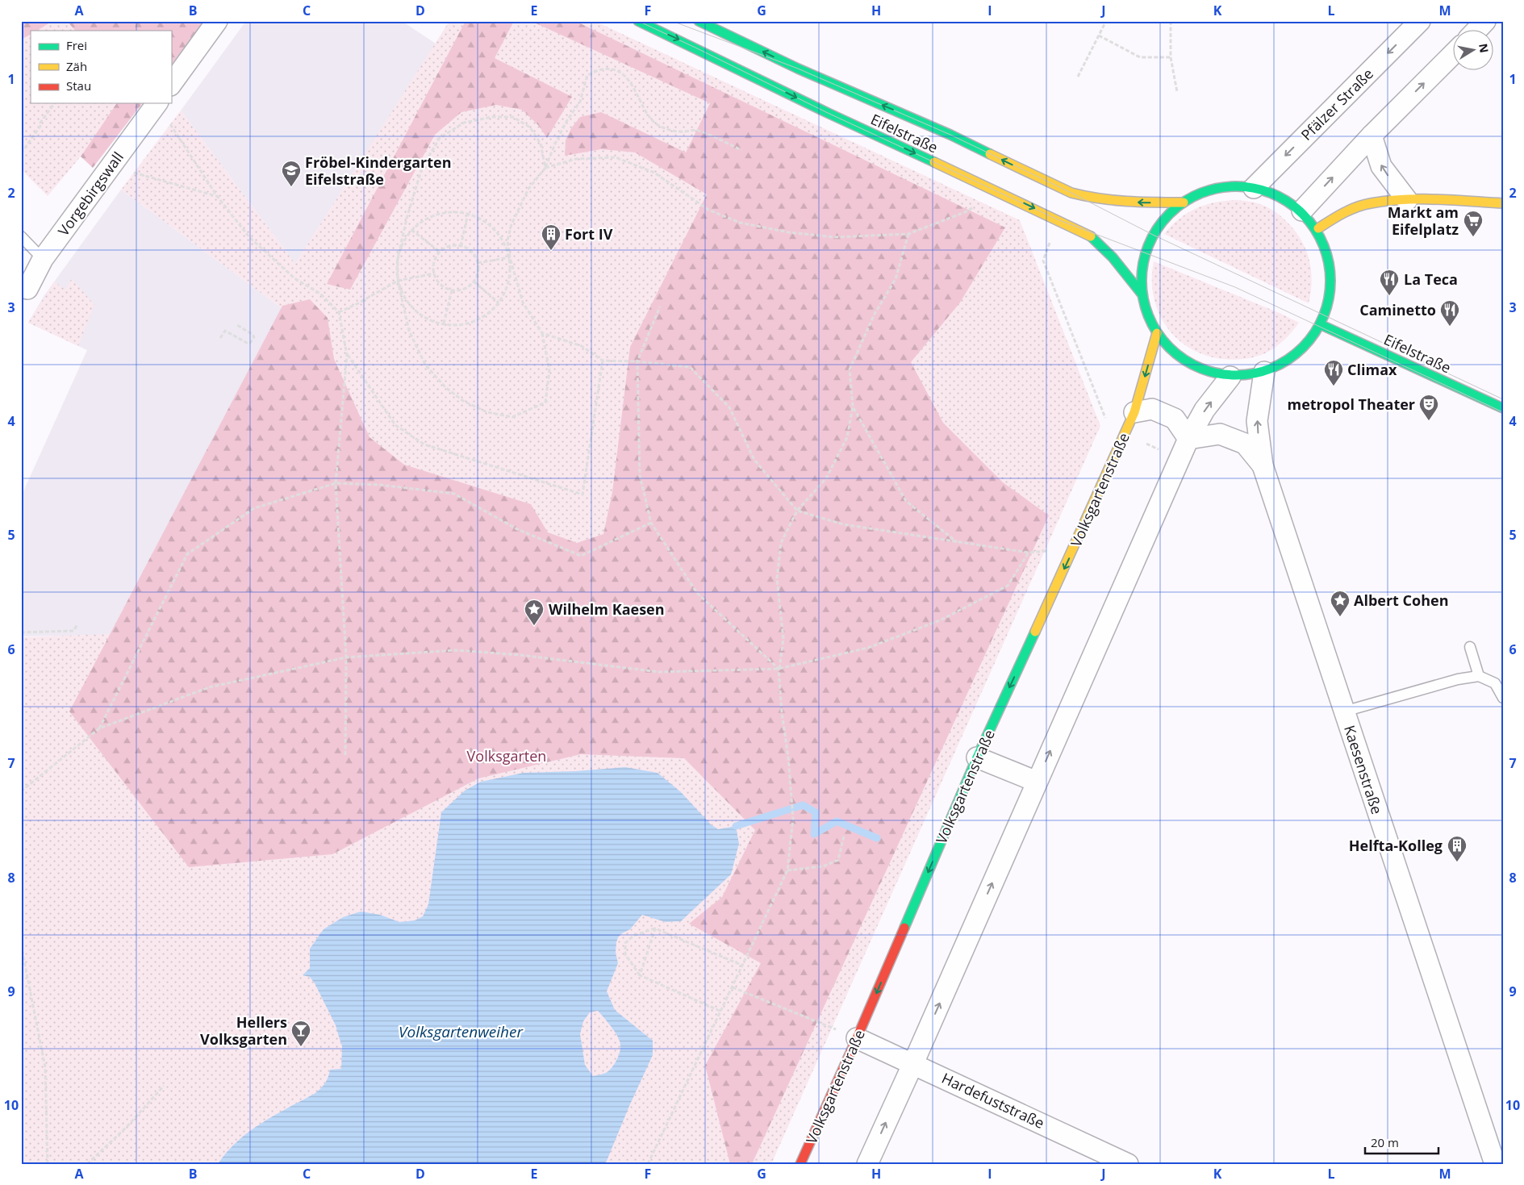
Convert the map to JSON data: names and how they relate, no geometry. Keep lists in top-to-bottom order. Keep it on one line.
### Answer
{"streets":{"street":["Pfälzer Straße","Eifelstraße","Vorgebirgswall","Volksgartenstraße","Kaesenstraße","Hardefuststraße"]},"crossings":[["Volksgartenstraße","Hardefuststraße"]],"water":["Volksgartenweiher"],"parks":["Volksgarten"],"places":{"school or university":["Fröbel-Kindergarten Eifelstraße"],"supermarket":["Markt am Eifelplatz"],"building":["Fort IV","Helfta-Kolleg"],"restaurant":["La Teca","Caminetto","Climax"],"theatre":["metropol Theater"],"place":["Albert Cohen","Wilhelm Kaesen"],"bar":["Hellers Volksgarten"]},"legend":["Frei","Zäh","Stau"],"scale_bar":"20 m","north":"right","grid":{"columns":["A","B","C","D","E","F","G","H","I","J","K","L","M"],"rows":["1","2","3","4","5","6","7","8","9","10"]}}
